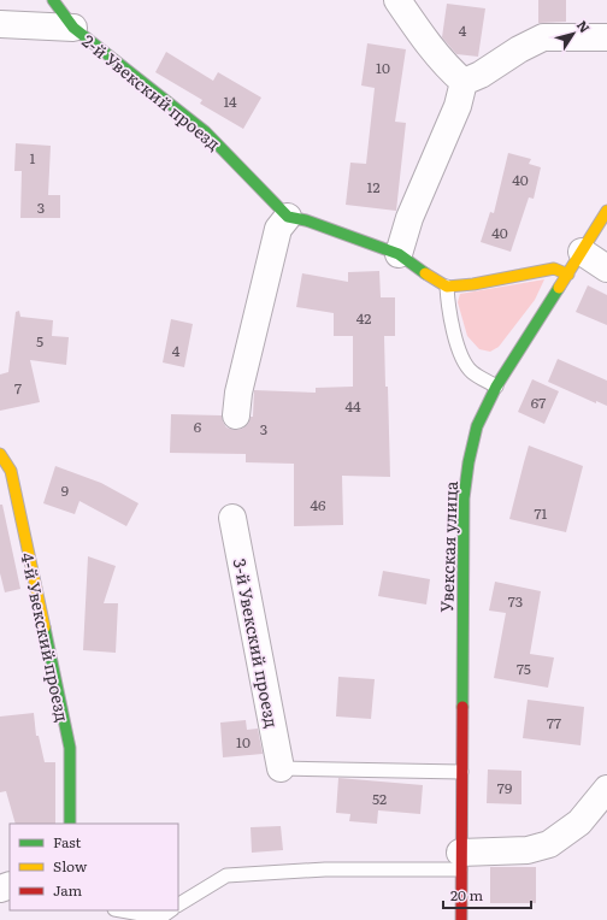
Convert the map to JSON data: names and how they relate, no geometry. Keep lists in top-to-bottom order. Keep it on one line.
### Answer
{"streets":{"street":["2-й Увекский проезд","Увекская улица","4-й Увекский проезд","3-й Увекский проезд"]},"house_numbers":["4","10","14","1","40","12","3","40","42","5","4","7","67","44","6","3","9","46","71","73","75","77","10","79","52"],"legend":["Fast","Slow","Jam"],"scale_bar":"20 m","north":"top right"}
